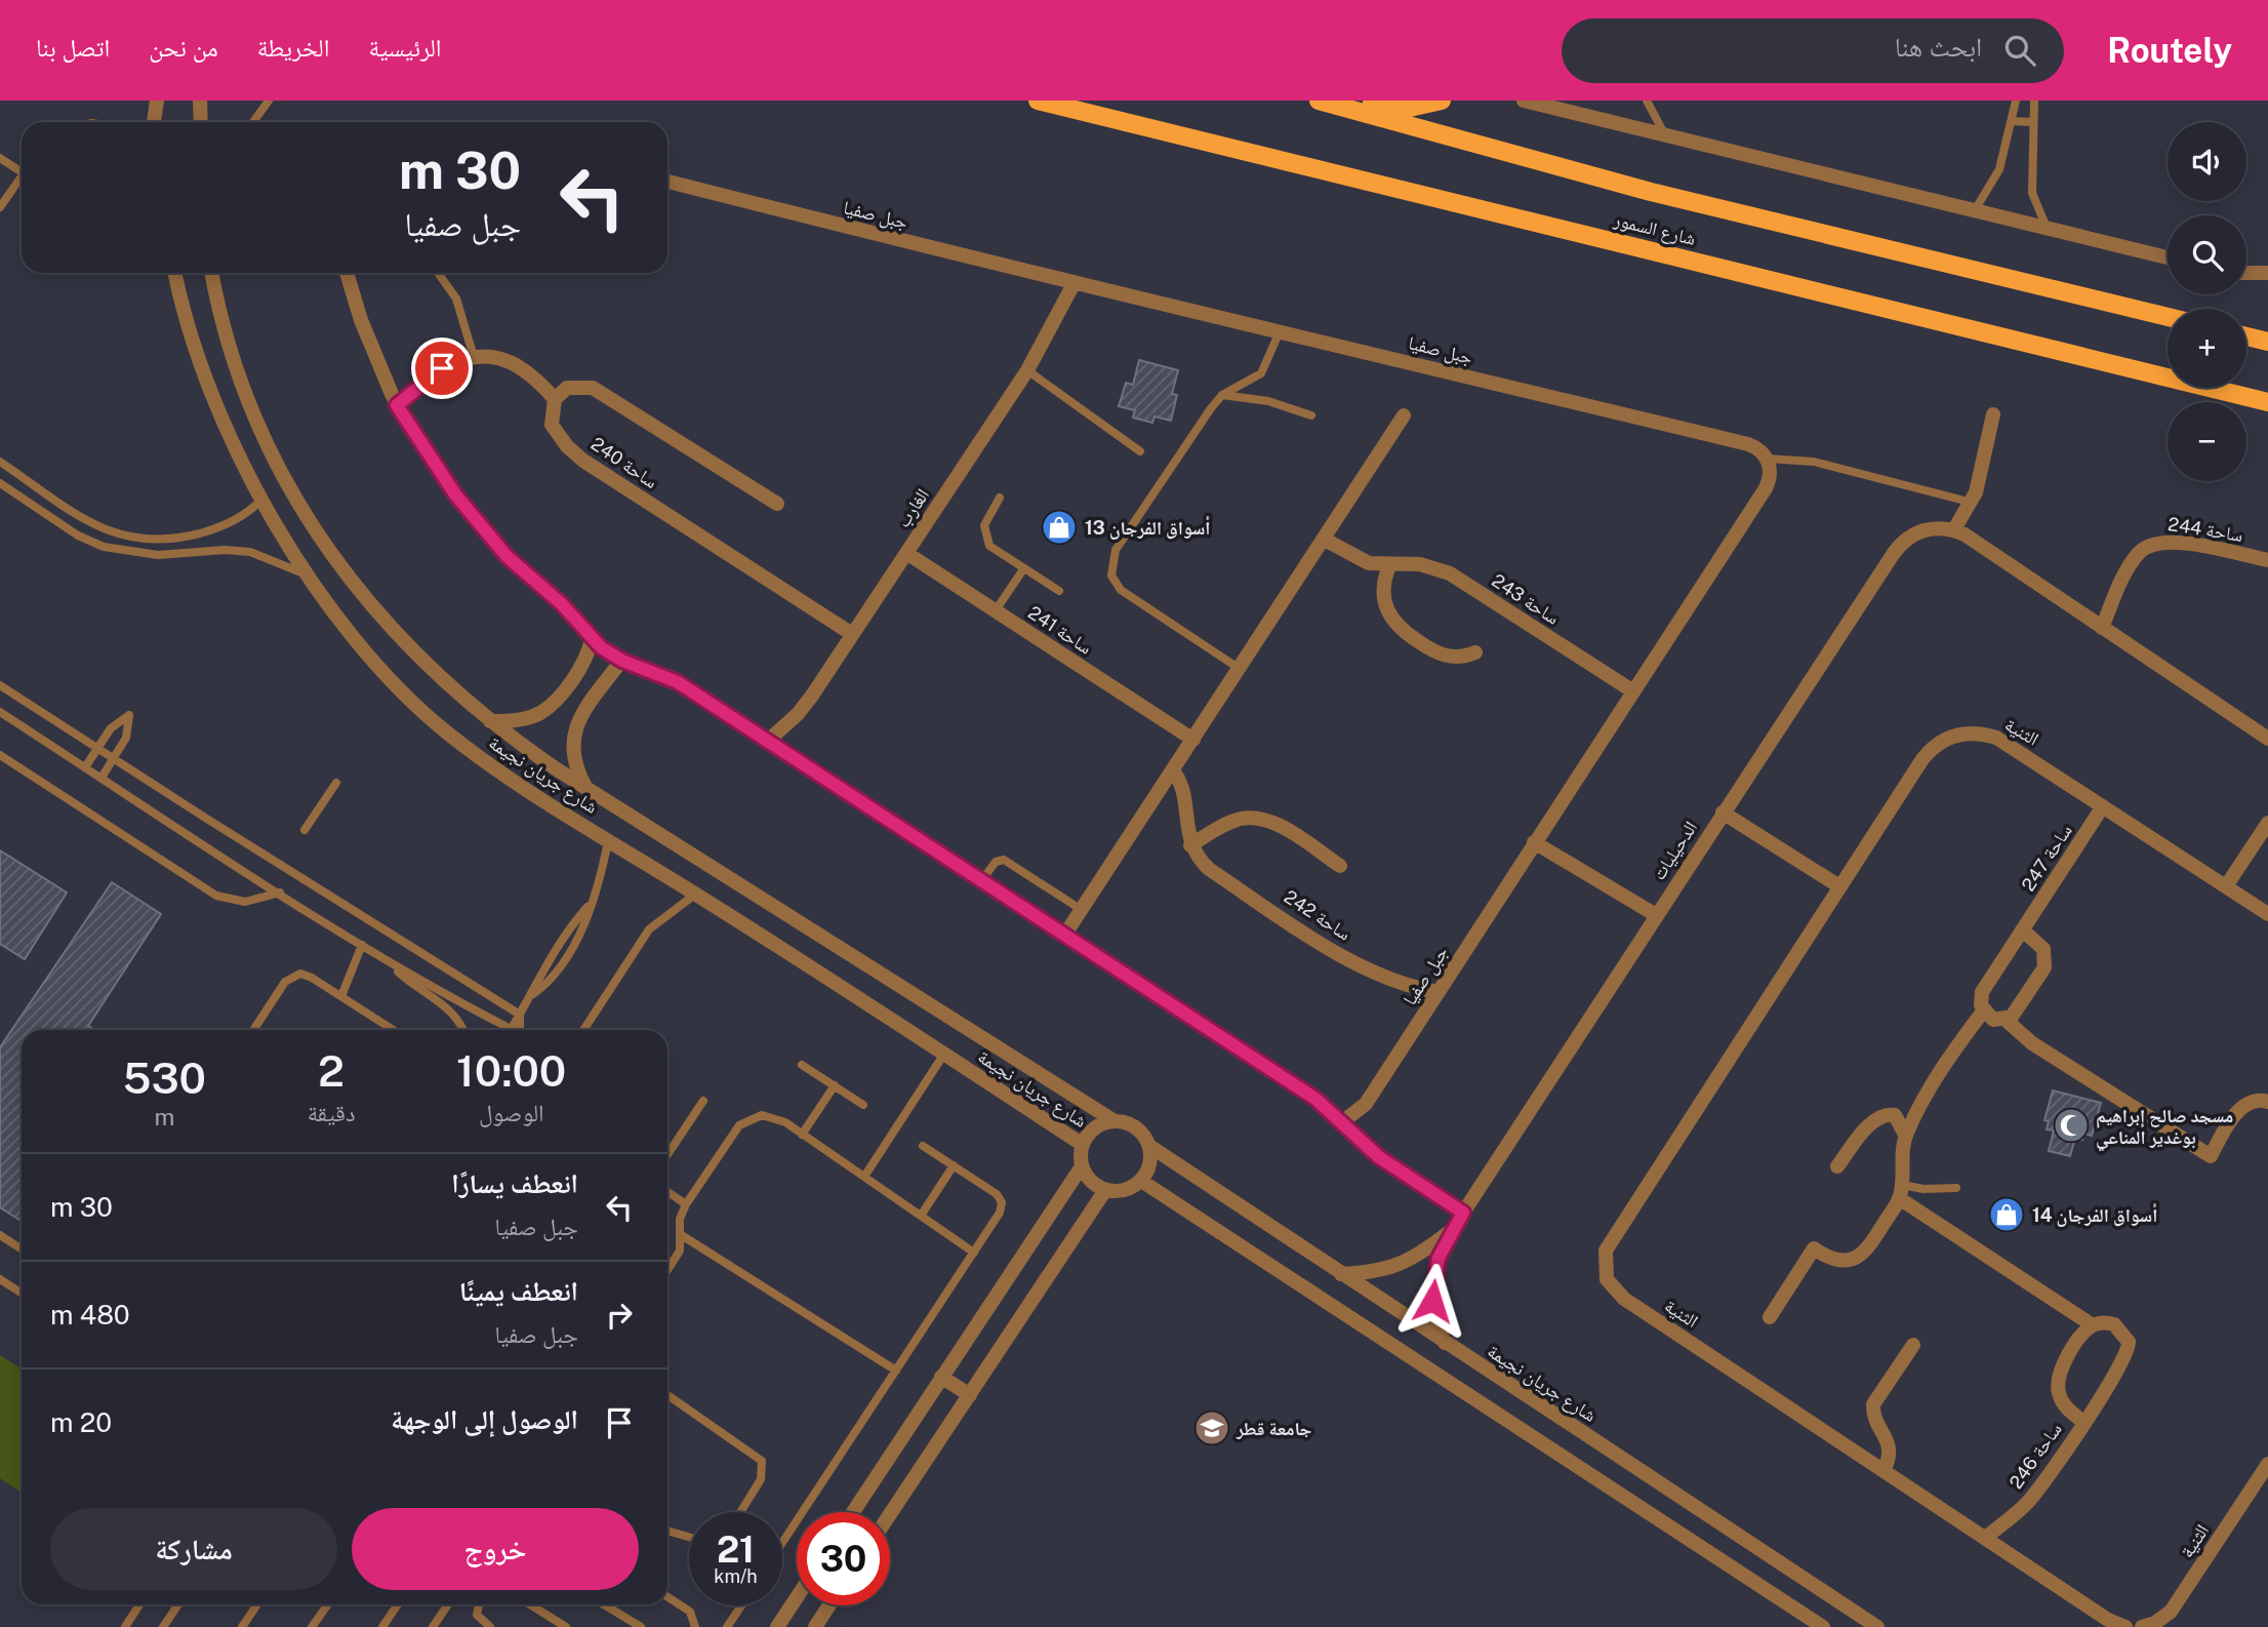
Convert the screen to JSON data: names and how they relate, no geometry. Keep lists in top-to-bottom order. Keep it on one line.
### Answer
{"streets":{"main road":["شارع السمور"],"street":["جبل صفيا","ساحة 240","الغارب","ساحة 244","ساحة 243","ساحة 241","الثنية","شارع جريان نجيمة","الدحيليات","ساحة 247","ساحة 242","ساحة 246"]},"crossings":[["جبل صفيا","الغارب"],["جبل صفيا","ساحة 243"],["جبل صفيا","ساحة 242"],["ساحة 240","الغارب"],["الغارب","ساحة 241"],["الثنية","ساحة 247"],["الثنية","ساحة 246"],["شارع جريان نجيمة","الدحيليات"]],"places":{"shop":["أسواق الفرجان 13","أسواق الفرجان 14"],"mosque":["مسجد صالح إبراهيم بوغدير المناعي"],"school or university":["جامعة قطر"]},"page":{"header":"Routely","search":"ابحث هنا","nav":["الرئيسية","الخريطة","من نحن","اتصل بنا"],"map_buttons":["+","−"],"turn":["30 m","جبل صفيا"],"eta":["10:00","الوصول","2","دقيقة","530","m"],"list":[{"name":"انعطف يسارًا","note":"جبل صفيا","value":"30 m"},{"name":"انعطف يمينًا","note":"جبل صفيا","value":"480 m"},{"name":"الوصول إلى الوجهة","value":"20 m"}],"buttons":["خروج","مشاركة"],"speed":"21 km/h","limit":"30"}}
